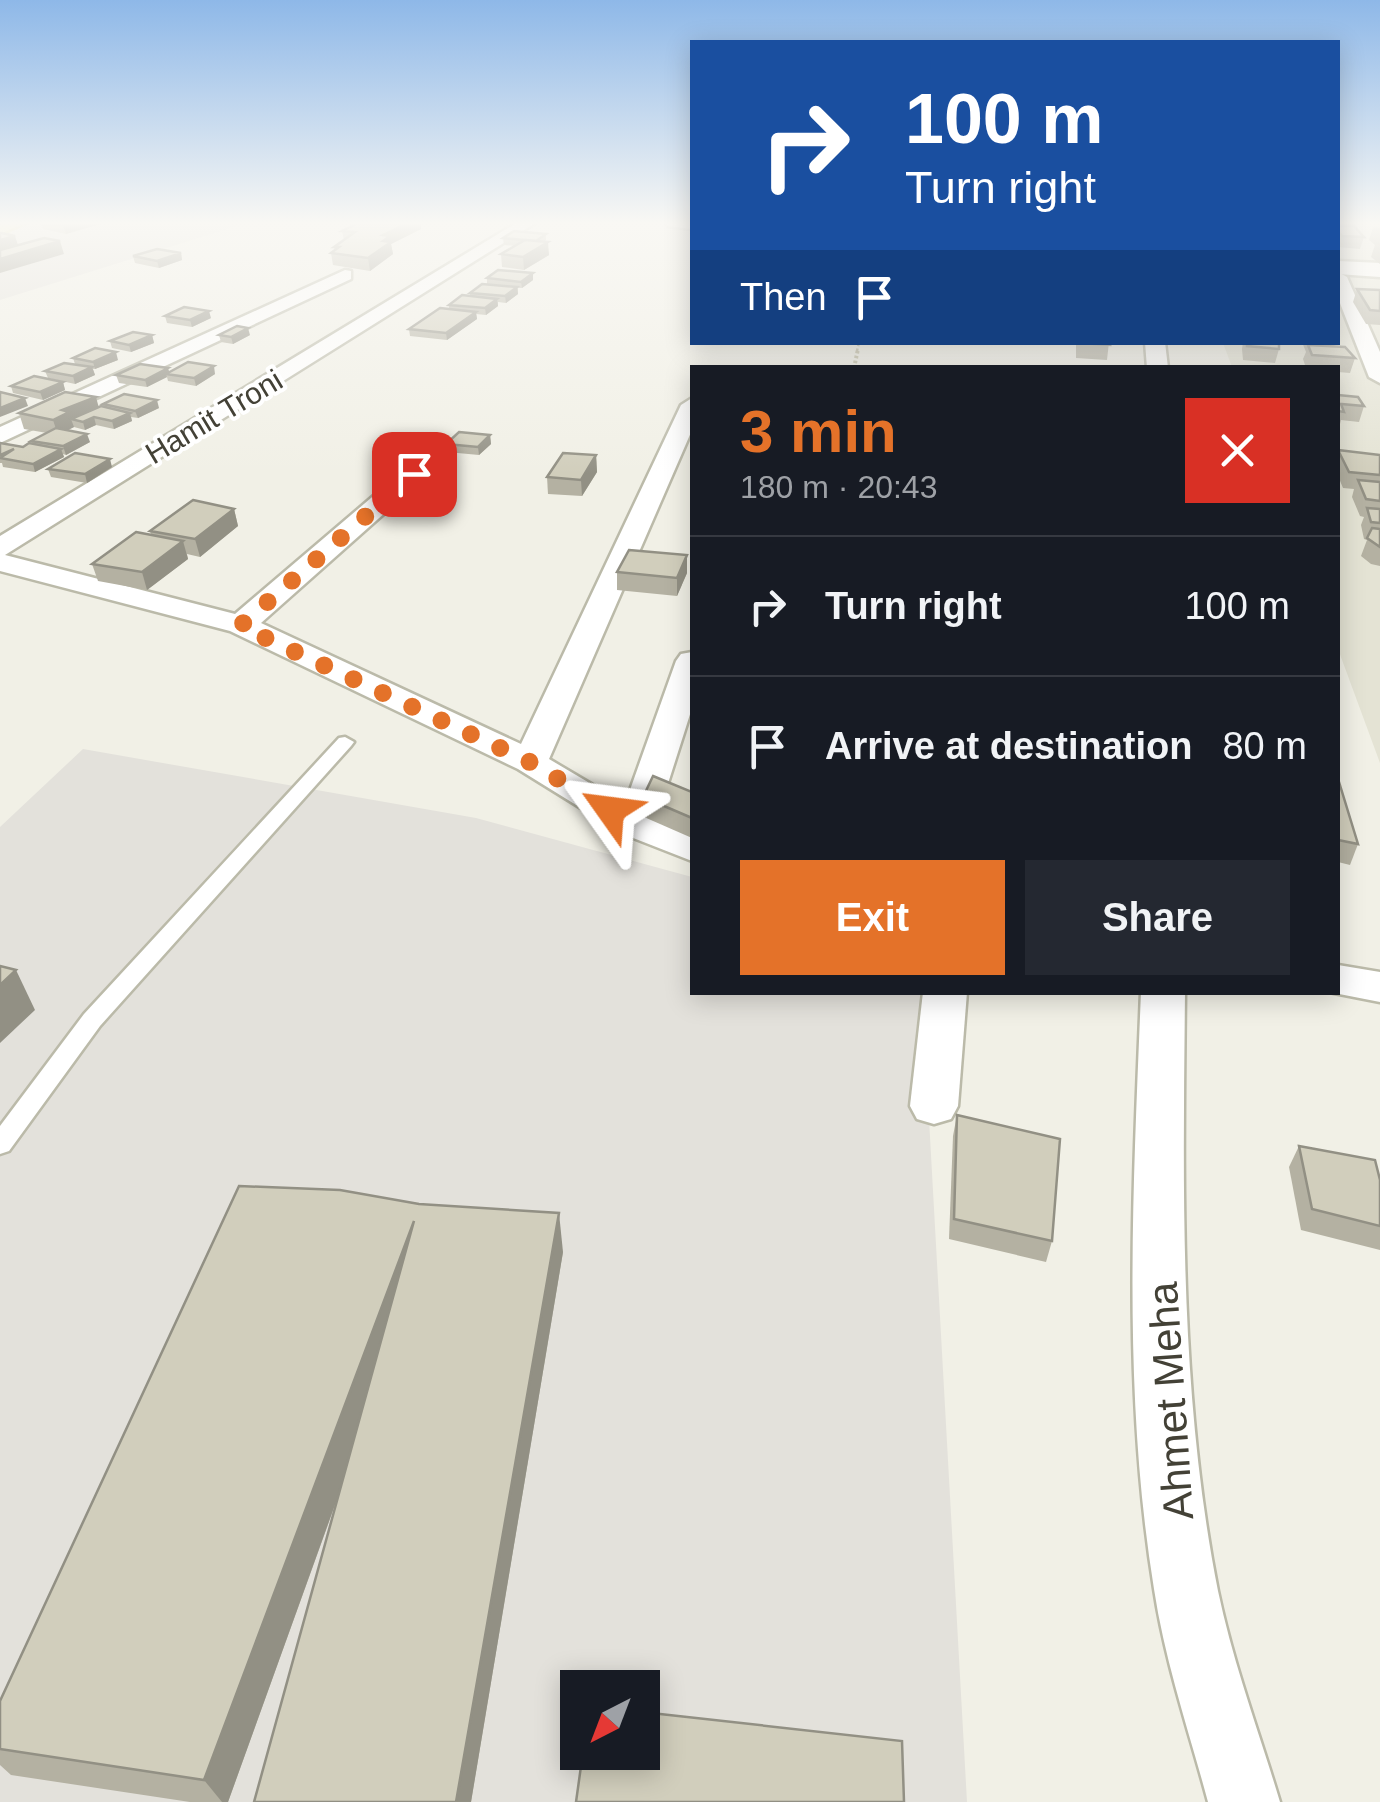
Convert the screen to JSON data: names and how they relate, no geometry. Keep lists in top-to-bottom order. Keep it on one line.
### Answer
{"streets":{"street":["Hamit Troni","Ahmet Meha"]},"north":"bottom left","page":{"turn":["100 m","Turn right"],"then":"Then","heading":["3 min","180 m · 20:43"],"list":[{"name":"Turn right","value":"100 m"},{"name":"Arrive at destination","value":"80 m"}],"buttons":["Exit","Share"]}}
